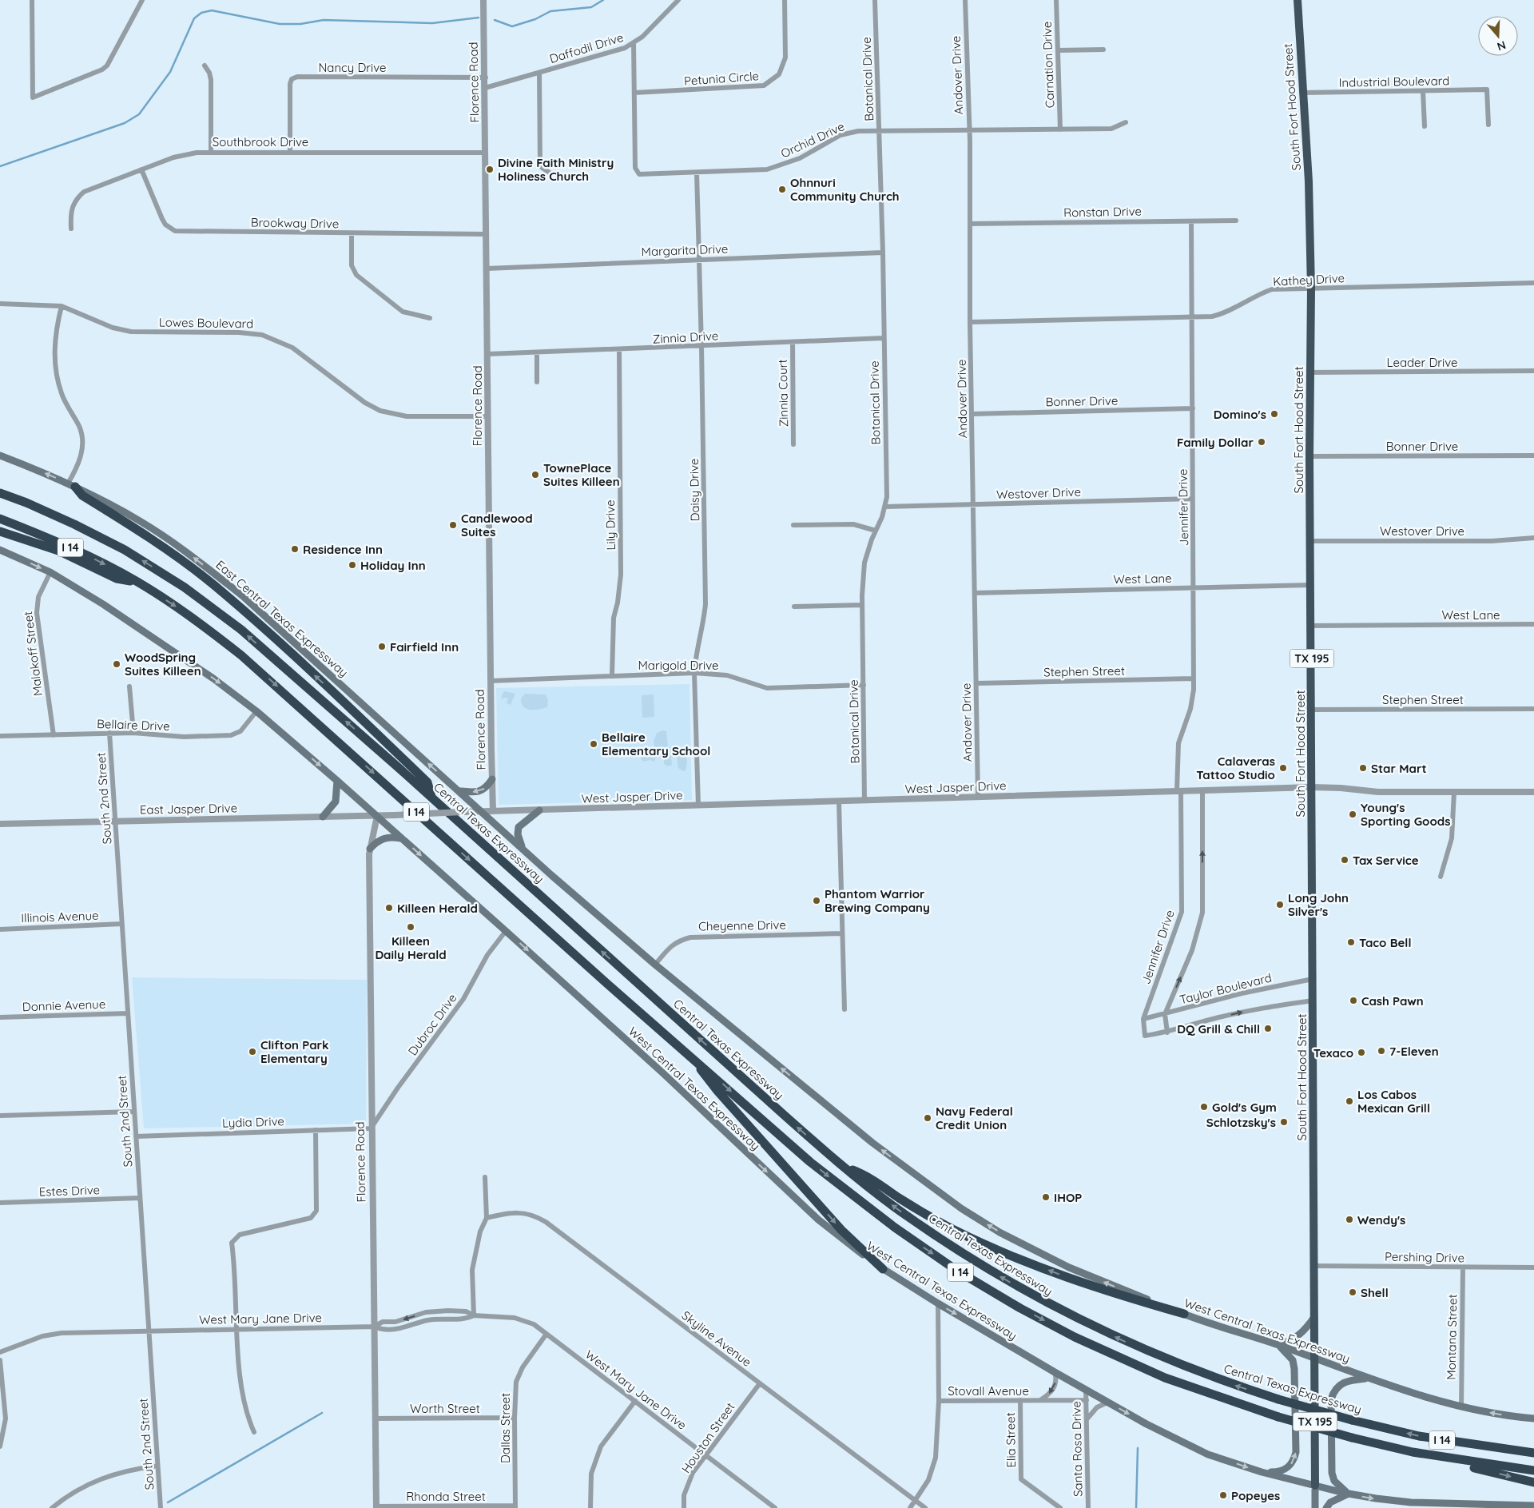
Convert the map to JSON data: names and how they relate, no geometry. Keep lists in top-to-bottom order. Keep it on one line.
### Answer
{"streets":{"highway":["South Fort Hood Street","I 14","TX 195","Central Texas Expressway"],"main road":["East Central Texas Expressway","West Central Texas Expressway"],"street":["Daffodil Drive","Carnation Drive","Nancy Drive","Andover Drive","Petunia Circle","Botanical Drive","Industrial Boulevard","Florence Road","Orchid Drive","Southbrook Drive","Ronstan Drive","Brookway Drive","Margarita Drive","Kathey Drive","Lowes Boulevard","Zinnia Drive","Leader Drive","Zinnia Court","Bonner Drive","Daisy Drive","Westover Drive","Jennifer Drive","Lily Drive","West Lane","Malakoff Street","Marigold Drive","Stephen Street","Bellaire Drive","West Jasper Drive","South 2nd Street","East Jasper Drive","Illinois Avenue","Cheyenne Drive","Taylor Boulevard","Donnie Avenue","Dubroc Drive","Lydia Drive","Estes Drive","Pershing Drive","West Mary Jane Drive","Montana Street","Skyline Avenue","Stovall Avenue","Worth Street","Dallas Street","Houston Street","Elia Street","Santa Rosa Drive","Rhonda Street"]},"crossings":[["Daffodil Drive","Florence Road"],["Daffodil Drive","Orchid Drive"],["Carnation Drive","Orchid Drive"],["Nancy Drive","Florence Road"],["Nancy Drive","Southbrook Drive"],["Andover Drive","Orchid Drive"],["Andover Drive","Ronstan Drive"],["Andover Drive","Kathey Drive"],["Andover Drive","Bonner Drive"],["Andover Drive","Westover Drive"],["Andover Drive","West Lane"],["Andover Drive","Stephen Street"],["Andover Drive","West Jasper Drive"],["Petunia Circle","Orchid Drive"],["Botanical Drive","Orchid Drive"],["Botanical Drive","Margarita Drive"],["Botanical Drive","Zinnia Drive"],["Botanical Drive","Westover Drive"],["Botanical Drive","Marigold Drive"],["Botanical Drive","West Jasper Drive"],["Industrial Boulevard","South Fort Hood Street"],["Florence Road","Southbrook Drive"],["Florence Road","Brookway Drive"],["Florence Road","Margarita Drive"],["Florence Road","Lowes Boulevard"],["Florence Road","Zinnia Drive"],["Florence Road","Marigold Drive"],["Florence Road","West Jasper Drive"],["Florence Road","East Jasper Drive"],["Florence Road","Dubroc Drive"],["Florence Road","West Central Texas Expressway"],["Florence Road","Lydia Drive"],["Florence Road","West Mary Jane Drive"],["Florence Road","Worth Street"],["Florence Road","Rhonda Street"],["South Fort Hood Street","Kathey Drive"],["South Fort Hood Street","Leader Drive"],["South Fort Hood Street","Bonner Drive"],["South Fort Hood Street","Westover Drive"],["South Fort Hood Street","West Lane"],["South Fort Hood Street","Stephen Street"],["South Fort Hood Street","West Jasper Drive"],["South Fort Hood Street","Taylor Boulevard"],["South Fort Hood Street","West Central Texas Expressway"],["South Fort Hood Street","Pershing Drive"],["Orchid Drive","Daisy Drive"],["Southbrook Drive","Brookway Drive"],["Ronstan Drive","Jennifer Drive"],["Margarita Drive","Daisy Drive"],["Kathey Drive","Jennifer Drive"],["Zinnia Drive","Zinnia Court"],["Zinnia Drive","Daisy Drive"],["Zinnia Drive","Lily Drive"],["Bonner Drive","Jennifer Drive"],["Daisy Drive","Marigold Drive"],["Daisy Drive","West Jasper Drive"],["Westover Drive","Jennifer Drive"],["Jennifer Drive","West Lane"],["Jennifer Drive","Stephen Street"],["Jennifer Drive","West Jasper Drive"],["Jennifer Drive","Taylor Boulevard"],["Lily Drive","Marigold Drive"],["East Central Texas Expressway","West Jasper Drive"],["East Central Texas Expressway","West Central Texas Expressway"],["Malakoff Street","Bellaire Drive"],["Bellaire Drive","South 2nd Street"],["West Jasper Drive","East Jasper Drive"],["West Jasper Drive","West Central Texas Expressway"],["South 2nd Street","East Jasper Drive"],["South 2nd Street","Illinois Avenue"],["South 2nd Street","Donnie Avenue"],["South 2nd Street","Lydia Drive"],["South 2nd Street","Estes Drive"],["South 2nd Street","West Mary Jane Drive"],["East Jasper Drive","West Central Texas Expressway"],["Cheyenne Drive","West Central Texas Expressway"],["Dubroc Drive","West Central Texas Expressway"],["Dubroc Drive","Lydia Drive"],["West Central Texas Expressway","Montana Street"],["West Central Texas Expressway","Stovall Avenue"],["West Central Texas Expressway","Santa Rosa Drive"],["Pershing Drive","Montana Street"],["West Mary Jane Drive","Dallas Street"],["West Mary Jane Drive","Houston Street"],["Skyline Avenue","Houston Street"],["Stovall Avenue","Elia Street"],["Stovall Avenue","Santa Rosa Drive"],["Worth Street","Dallas Street"],["Dallas Street","Rhonda Street"]],"one_way":["East Central Texas Expressway"],"places":["Divine Faith Ministry Holiness Church","Ohnnuri Community Church","Domino's","Family Dollar","TownePlace Suites Killeen","Candlewood Suites","Residence Inn","Holiday Inn","Fairfield Inn","WoodSpring Suites Killeen","Bellaire Elementary School","Calaveras Tattoo Studio","Star Mart","Young's Sporting Goods","Tax Service","Phantom Warrior Brewing Company","Long John Silver's","Killeen Herald","Killeen Daily Herald","Taco Bell","Cash Pawn","DQ Grill & Chill","7-Eleven","Clifton Park Elementary","Texaco","Los Cabos Mexican Grill","Gold's Gym","Navy Federal Credit Union","Schlotzsky's","IHOP","Wendy's","Shell","Popeyes"],"north":"bottom"}
